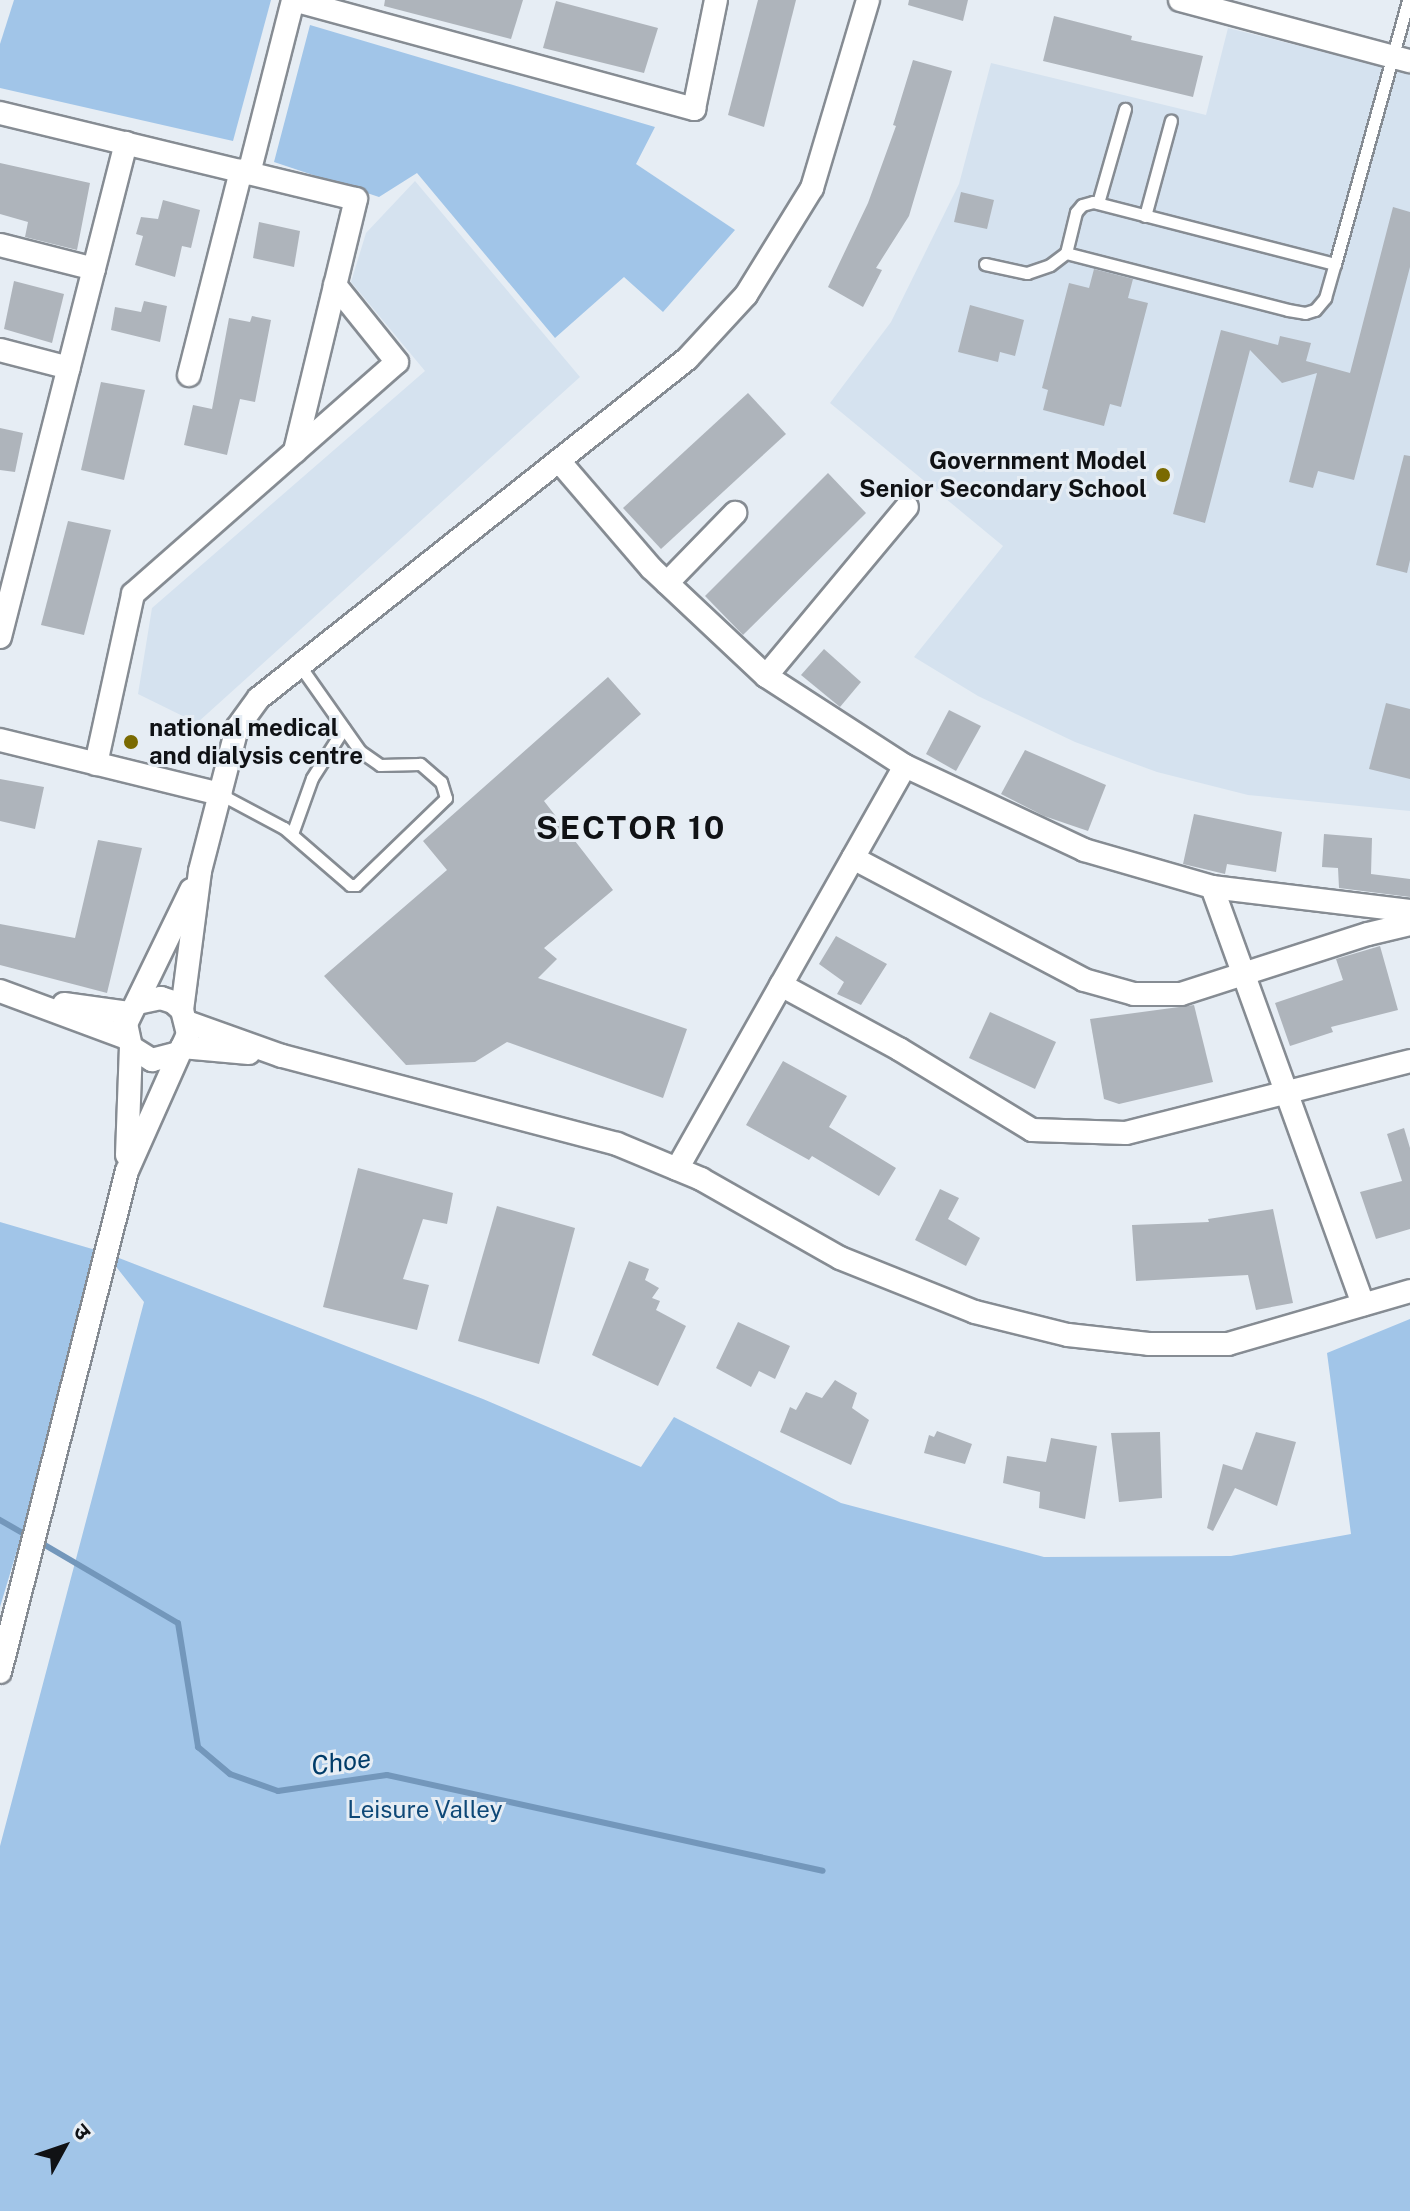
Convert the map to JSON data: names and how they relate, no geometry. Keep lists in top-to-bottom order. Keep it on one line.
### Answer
{"districts":["SECTOR 10"],"water":["Choe"],"parks":["Leisure Valley"],"places":["Government Model Senior Secondary School","national medical and dialysis centre"],"north":"top right"}
